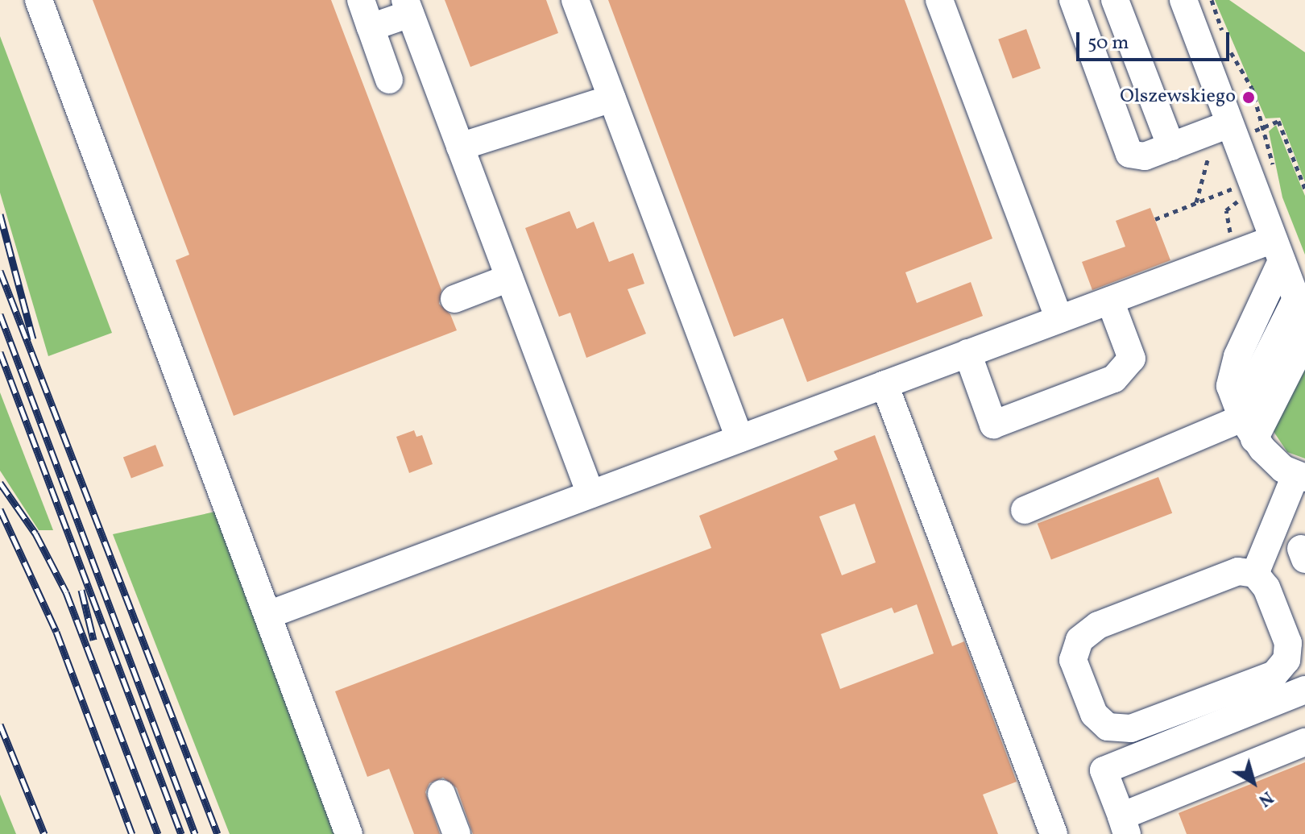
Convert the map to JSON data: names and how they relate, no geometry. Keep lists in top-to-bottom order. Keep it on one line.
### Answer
{"places":["Olszewskiego"],"scale_bar":"50 m","north":"bottom right"}
